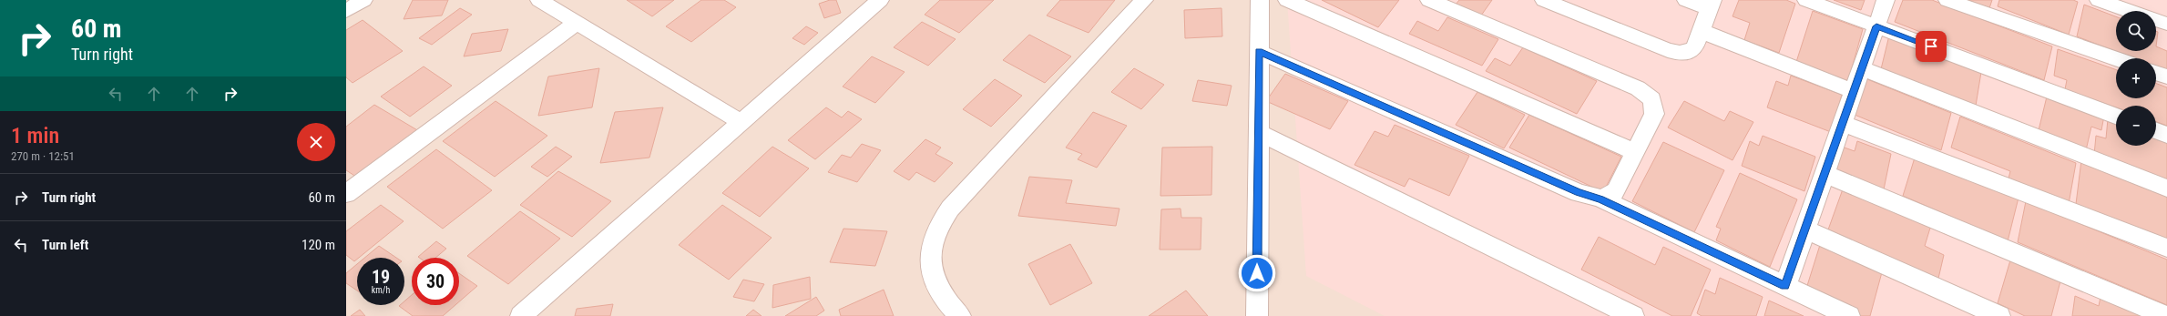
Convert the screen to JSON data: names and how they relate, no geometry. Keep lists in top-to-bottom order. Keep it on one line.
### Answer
{"page":{"turn":["60 m","Turn right"],"map_buttons":["+","−"],"heading":["1 min","270 m · 12:51"],"list":[{"name":"Turn right","value":"60 m"},{"name":"Turn left","value":"120 m"}],"speed":"19 km/h","limit":"30"}}
